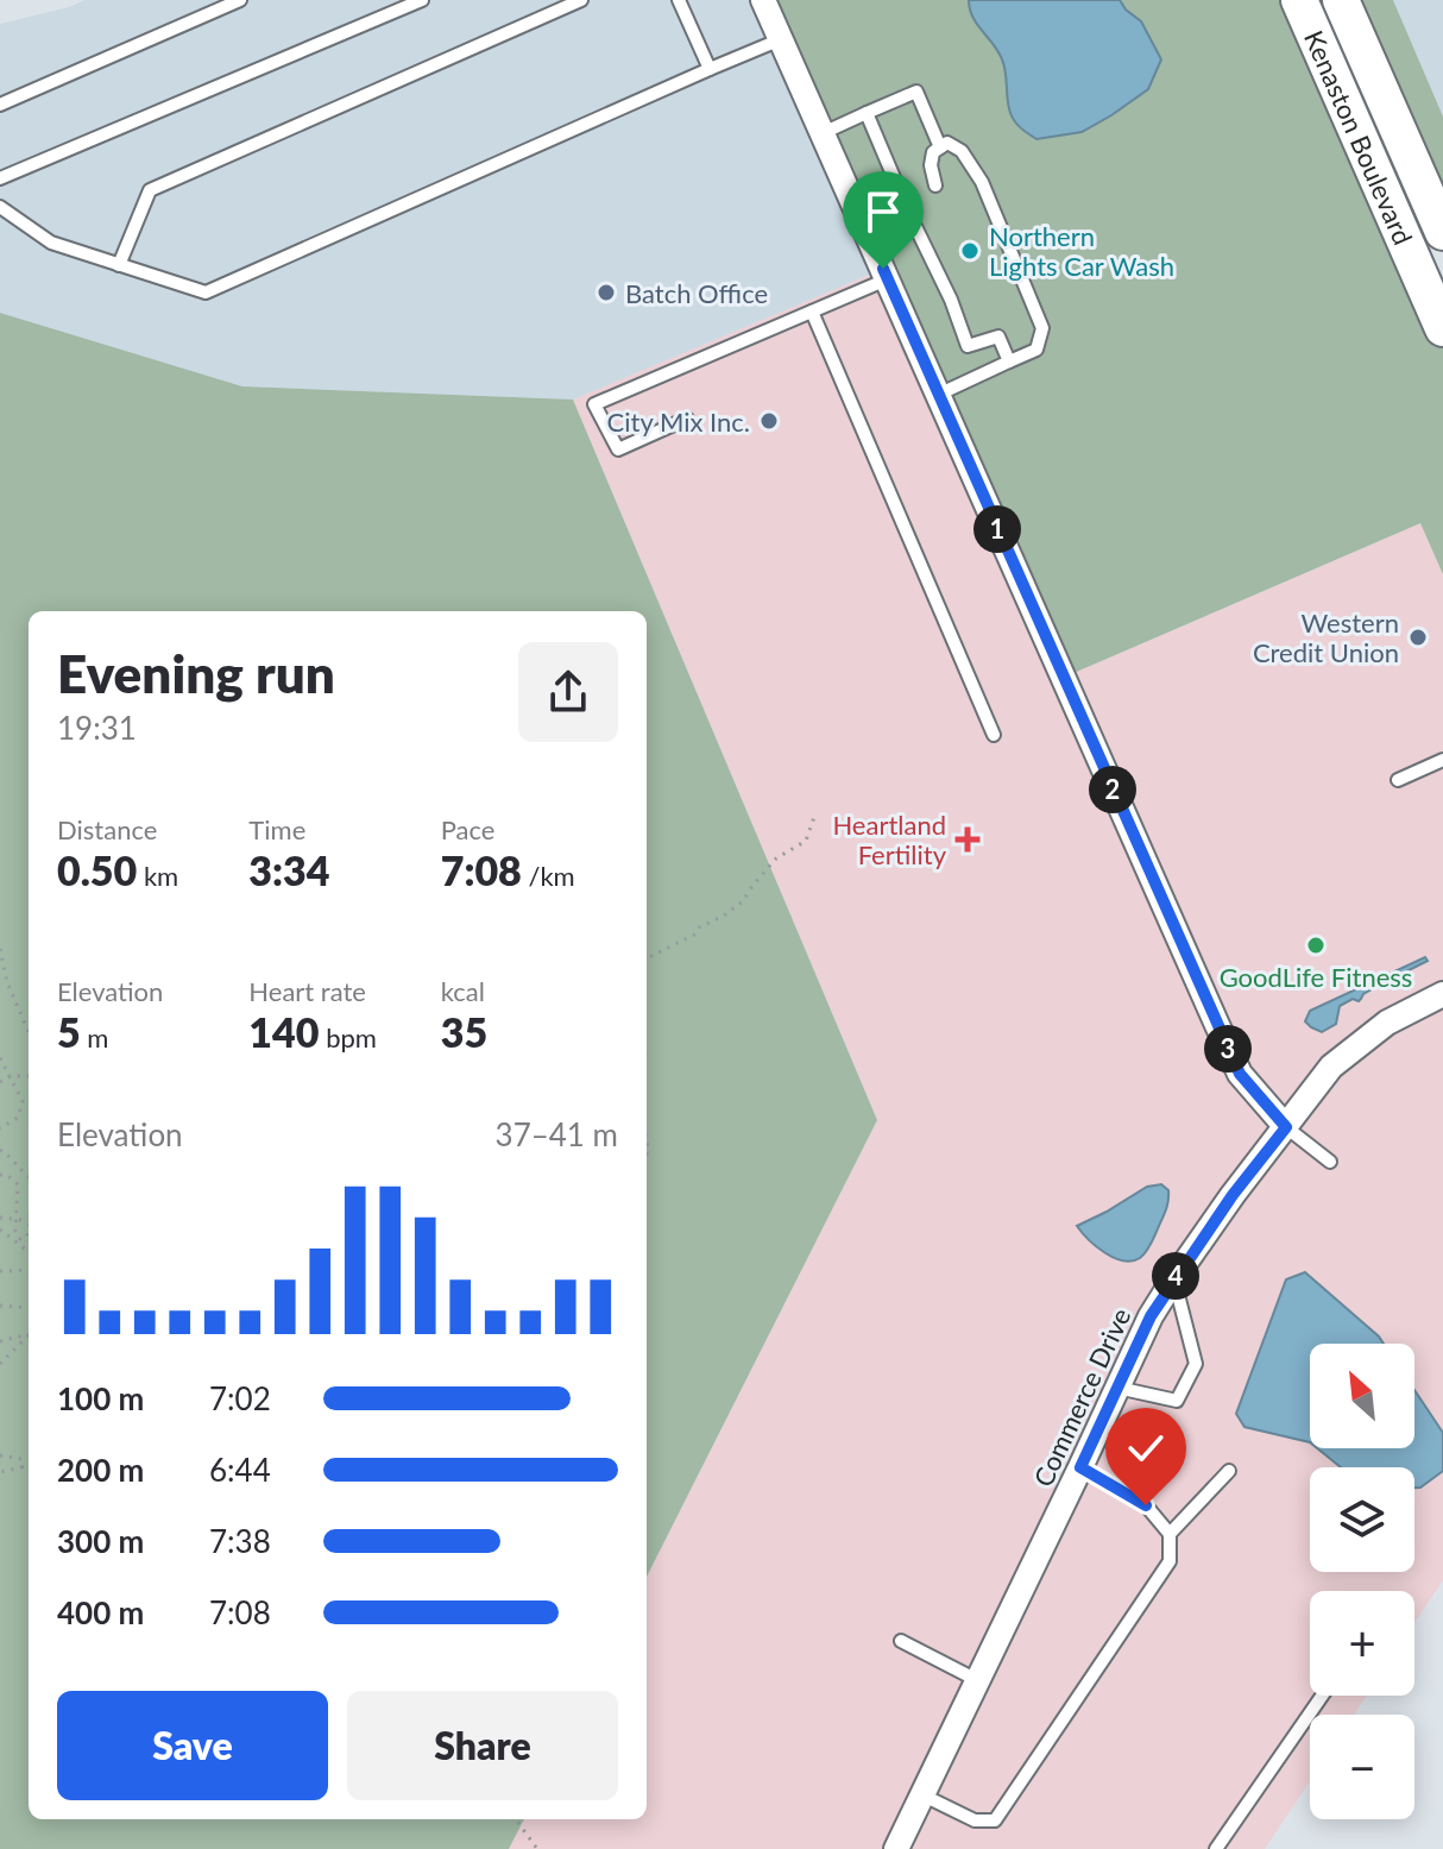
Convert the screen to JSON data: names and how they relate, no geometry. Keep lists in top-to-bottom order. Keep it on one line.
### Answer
{"streets":{"main road":["Kenaston Boulevard"],"street":["Commerce Drive"]},"places":{"other":["Northern Lights Car Wash","Batch Office","City Mix Inc.","Western Credit Union","GoodLife Fitness"],"health":["Heartland Fertility"]},"north":"top left","page":{"pins":["1","2","3","4"],"heading":["Evening run","19:31"],"stats":[["Distance","0.50 km"],["Time","3:34"],["Pace","7:08 /km"],["Elevation","5 m"],["Heart rate","140 bpm"],["kcal","35"]],"chart":["Elevation","37–41 m"],"map_buttons":["+","−"],"list":[{"name":"100 m","note":"7:02"},{"name":"200 m","note":"6:44"},{"name":"300 m","note":"7:38"},{"name":"400 m","note":"7:08"}],"buttons":["Save","Share"]}}
